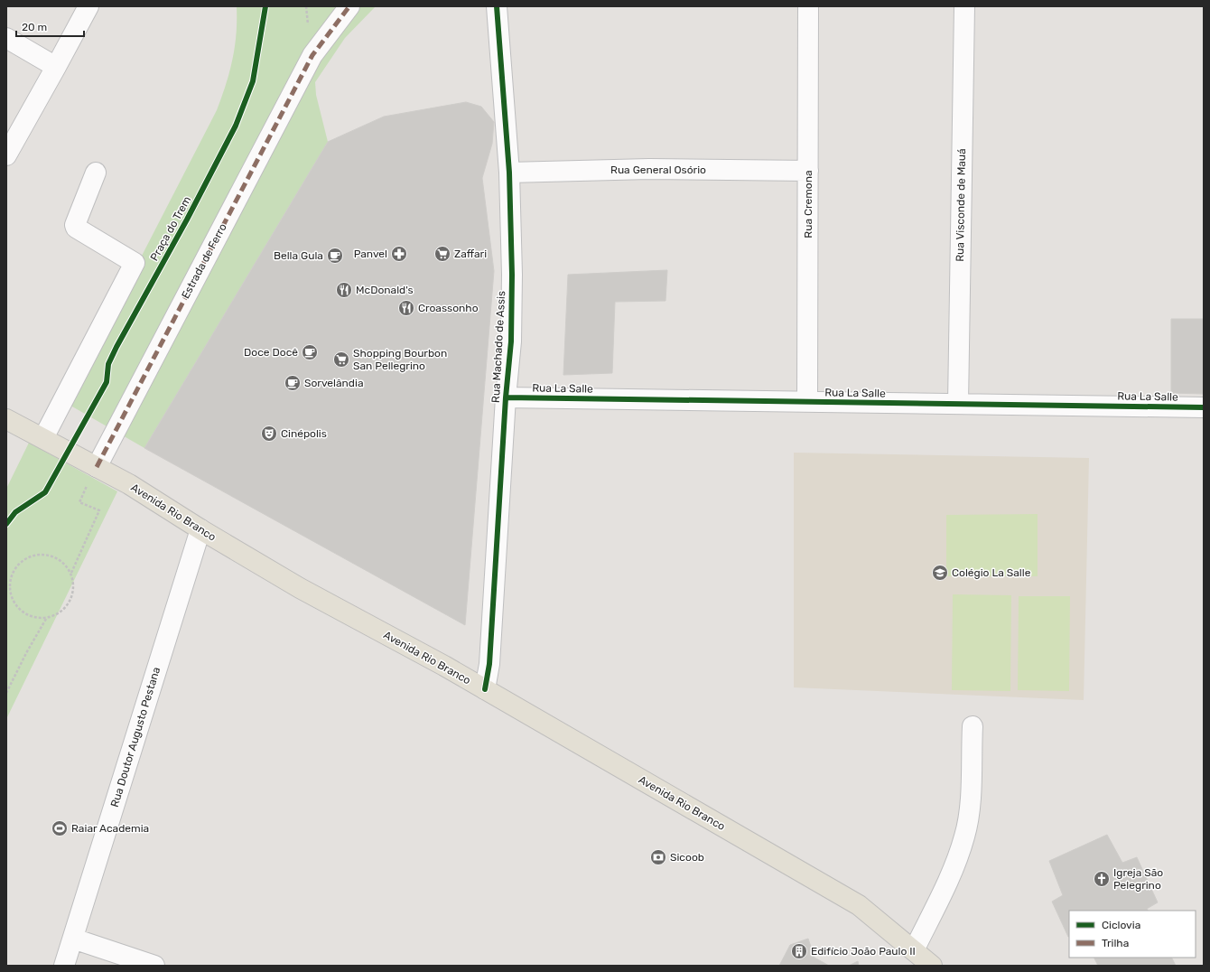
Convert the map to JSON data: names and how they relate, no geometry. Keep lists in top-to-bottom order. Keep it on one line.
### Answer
{"streets":{"main road":["Avenida Rio Branco"],"street":["Rua General Osório","Rua Cremona","Rua Visconde de Mauá","Estrada de Ferro","Rua Machado de Assis","Rua La Salle","Rua Doutor Augusto Pestana"],"cycle path":["Praça do Trem"]},"crossings":[["Rua General Osório","Rua Cremona"],["Rua General Osório","Rua Machado de Assis"],["Rua Cremona","Rua La Salle"],["Rua Visconde de Mauá","Rua La Salle"],["Estrada de Ferro","Avenida Rio Branco"],["Rua Machado de Assis","Rua La Salle"],["Rua Machado de Assis","Avenida Rio Branco"],["Avenida Rio Branco","Rua Doutor Augusto Pestana"]],"places":{"pharmacy":["Panvel"],"supermarket":["Zaffari","Shopping Bourbon San Pellegrino"],"cafe":["Bella Gula","Doce Docê","Sorvelândia"],"restaurant":["McDonald's","Croassonho"],"theatre":["Cinépolis"],"school or university":["Colégio La Salle"],"sports":["Raiar Academia"],"bank":["Sicoob"],"church":["Igreja São Pelegrino"],"building":["Edifício João Paulo II"]},"legend":["Ciclovia","Trilha"],"scale_bar":"20 m"}
